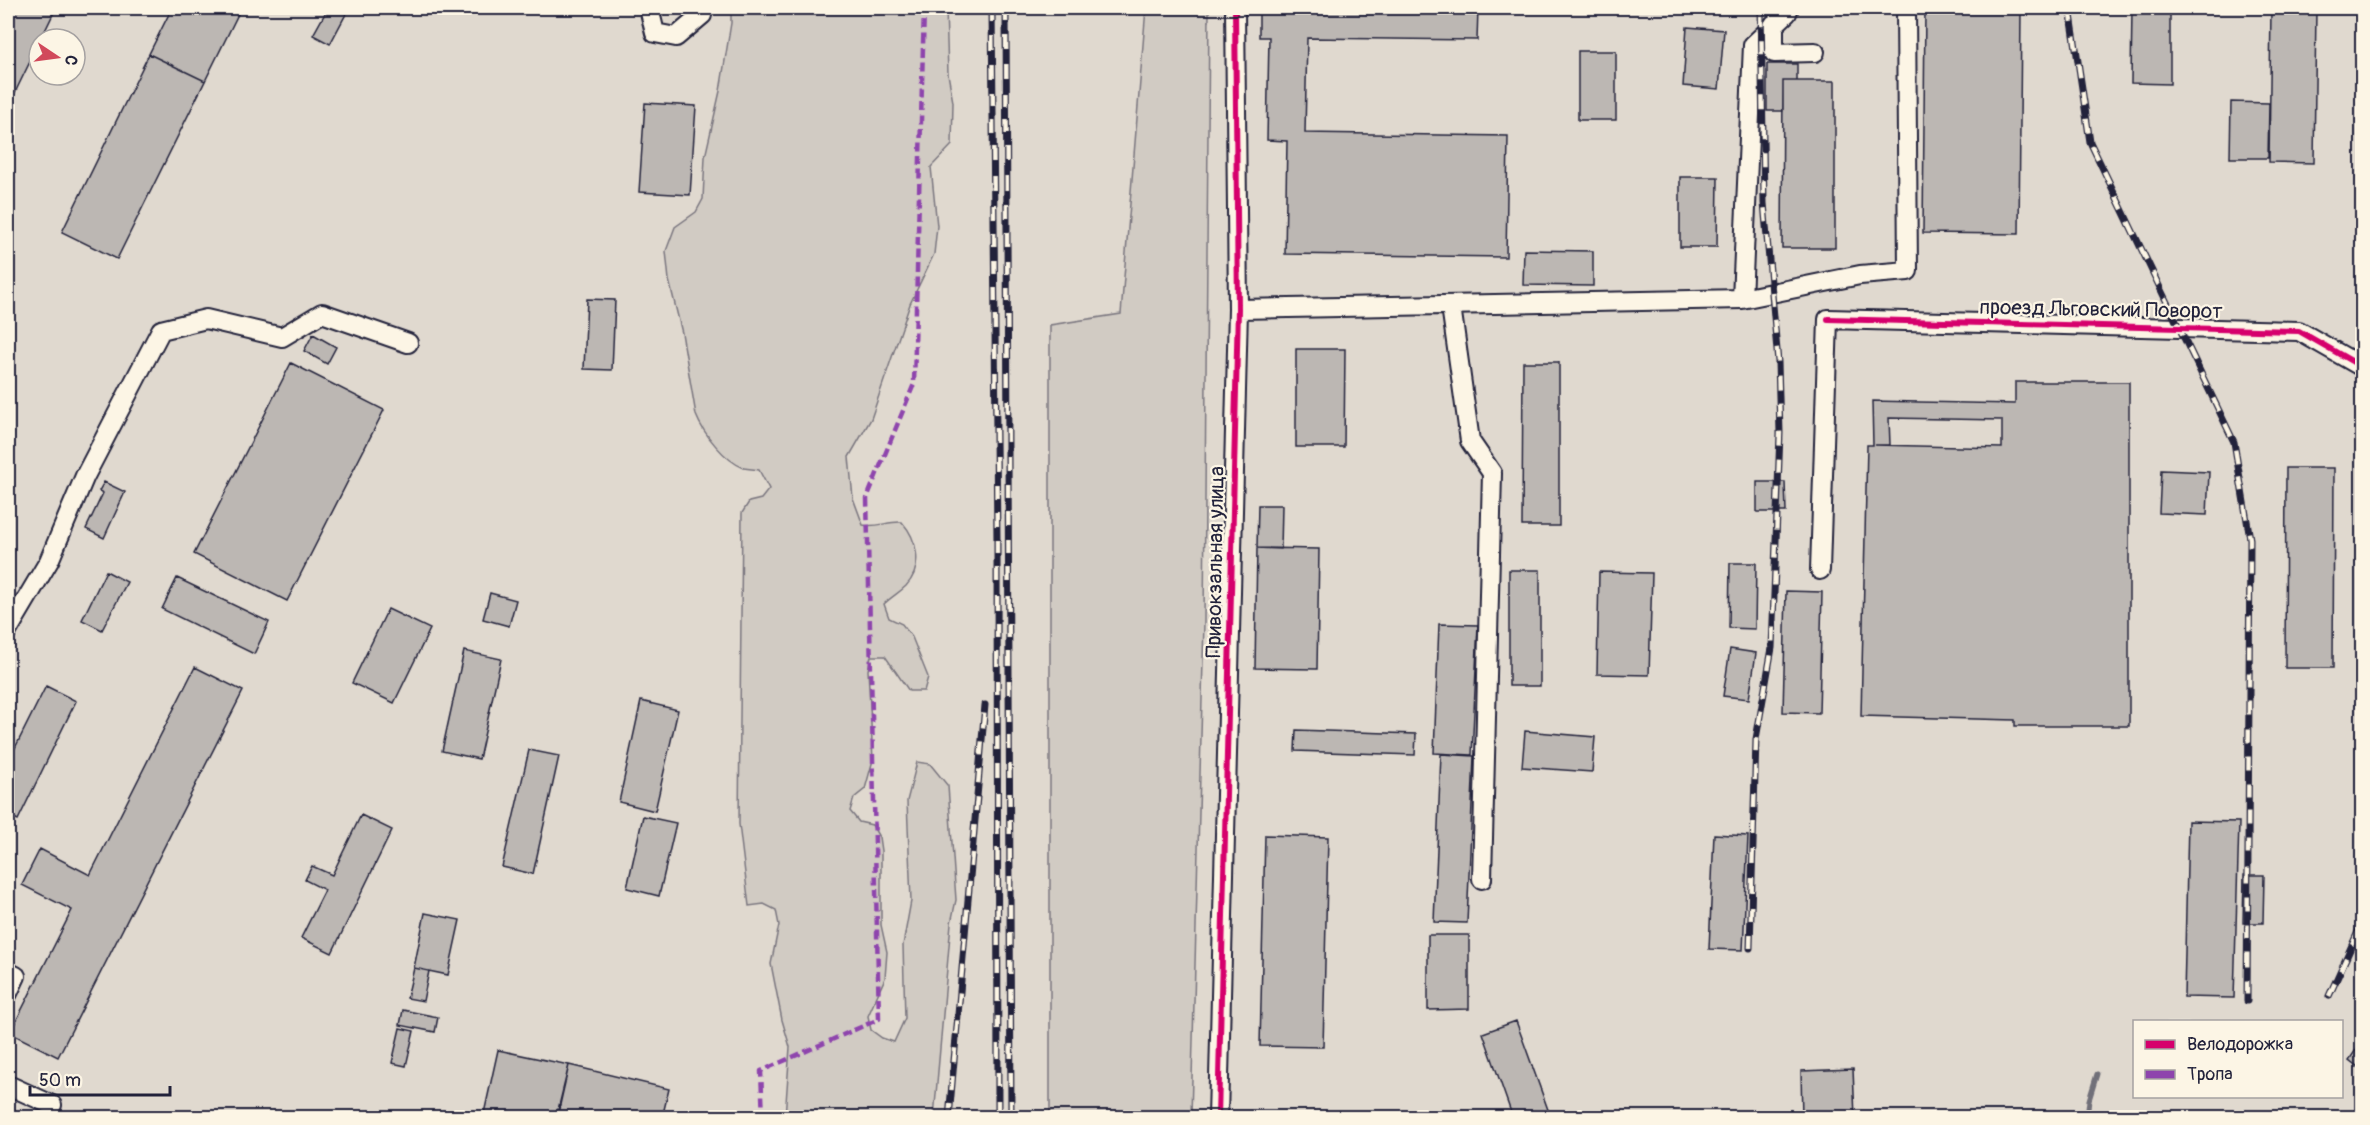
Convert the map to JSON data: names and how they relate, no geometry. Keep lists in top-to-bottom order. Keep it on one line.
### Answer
{"streets":{"street":["проезд Льговский Поворот","Привокзальная улица"]},"legend":["Велодорожка","Тропа"],"scale_bar":"50 m","north":"right"}
